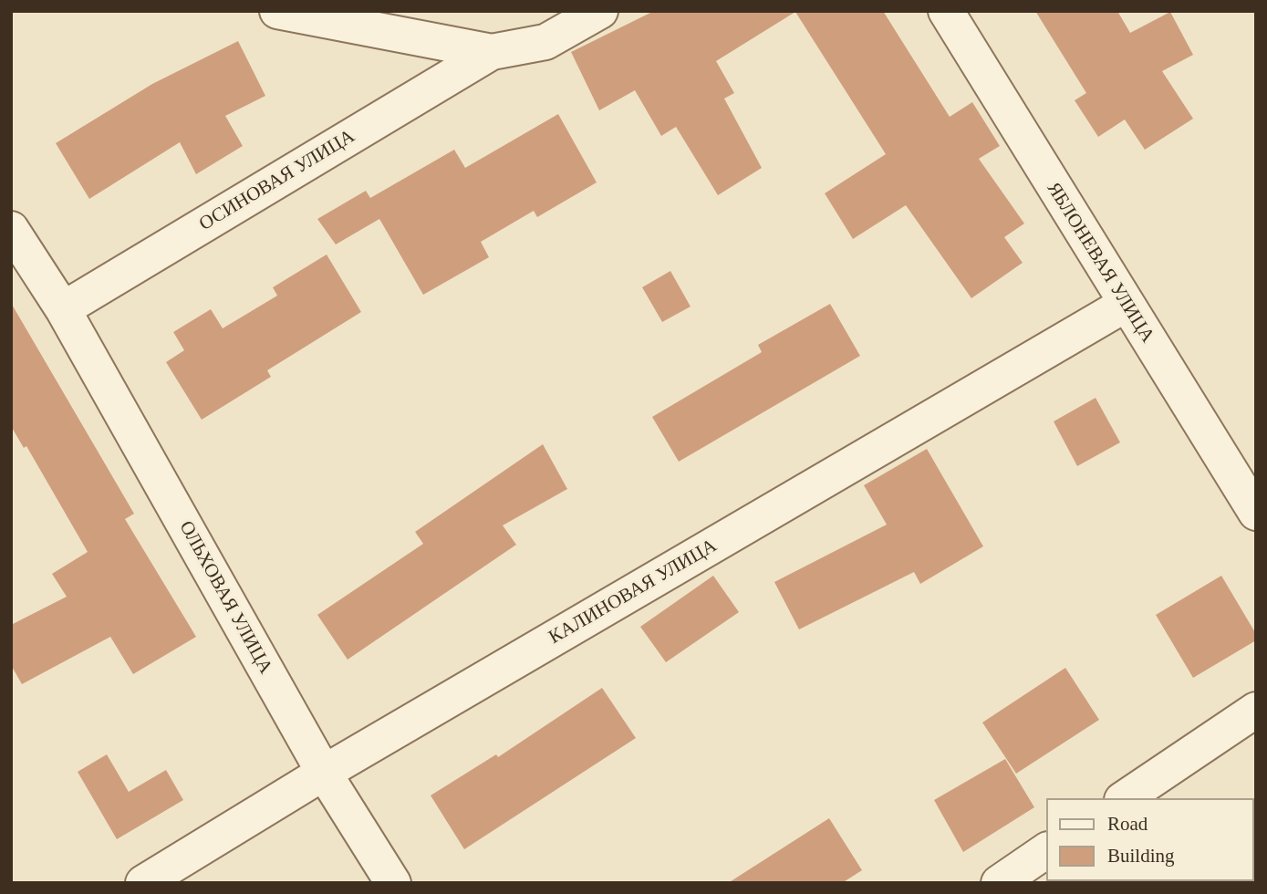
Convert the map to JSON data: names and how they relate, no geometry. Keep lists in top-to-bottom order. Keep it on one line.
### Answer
{"streets":{"street":["ОСИНОВАЯ УЛИЦА","ЯБЛОНЕВАЯ УЛИЦА","КАЛИНОВАЯ УЛИЦА","ОЛЬХОВАЯ УЛИЦА"]},"crossings":[["ОСИНОВАЯ УЛИЦА","ОЛЬХОВАЯ УЛИЦА"],["ЯБЛОНЕВАЯ УЛИЦА","КАЛИНОВАЯ УЛИЦА"],["КАЛИНОВАЯ УЛИЦА","ОЛЬХОВАЯ УЛИЦА"]],"legend":["Road","Building"]}
